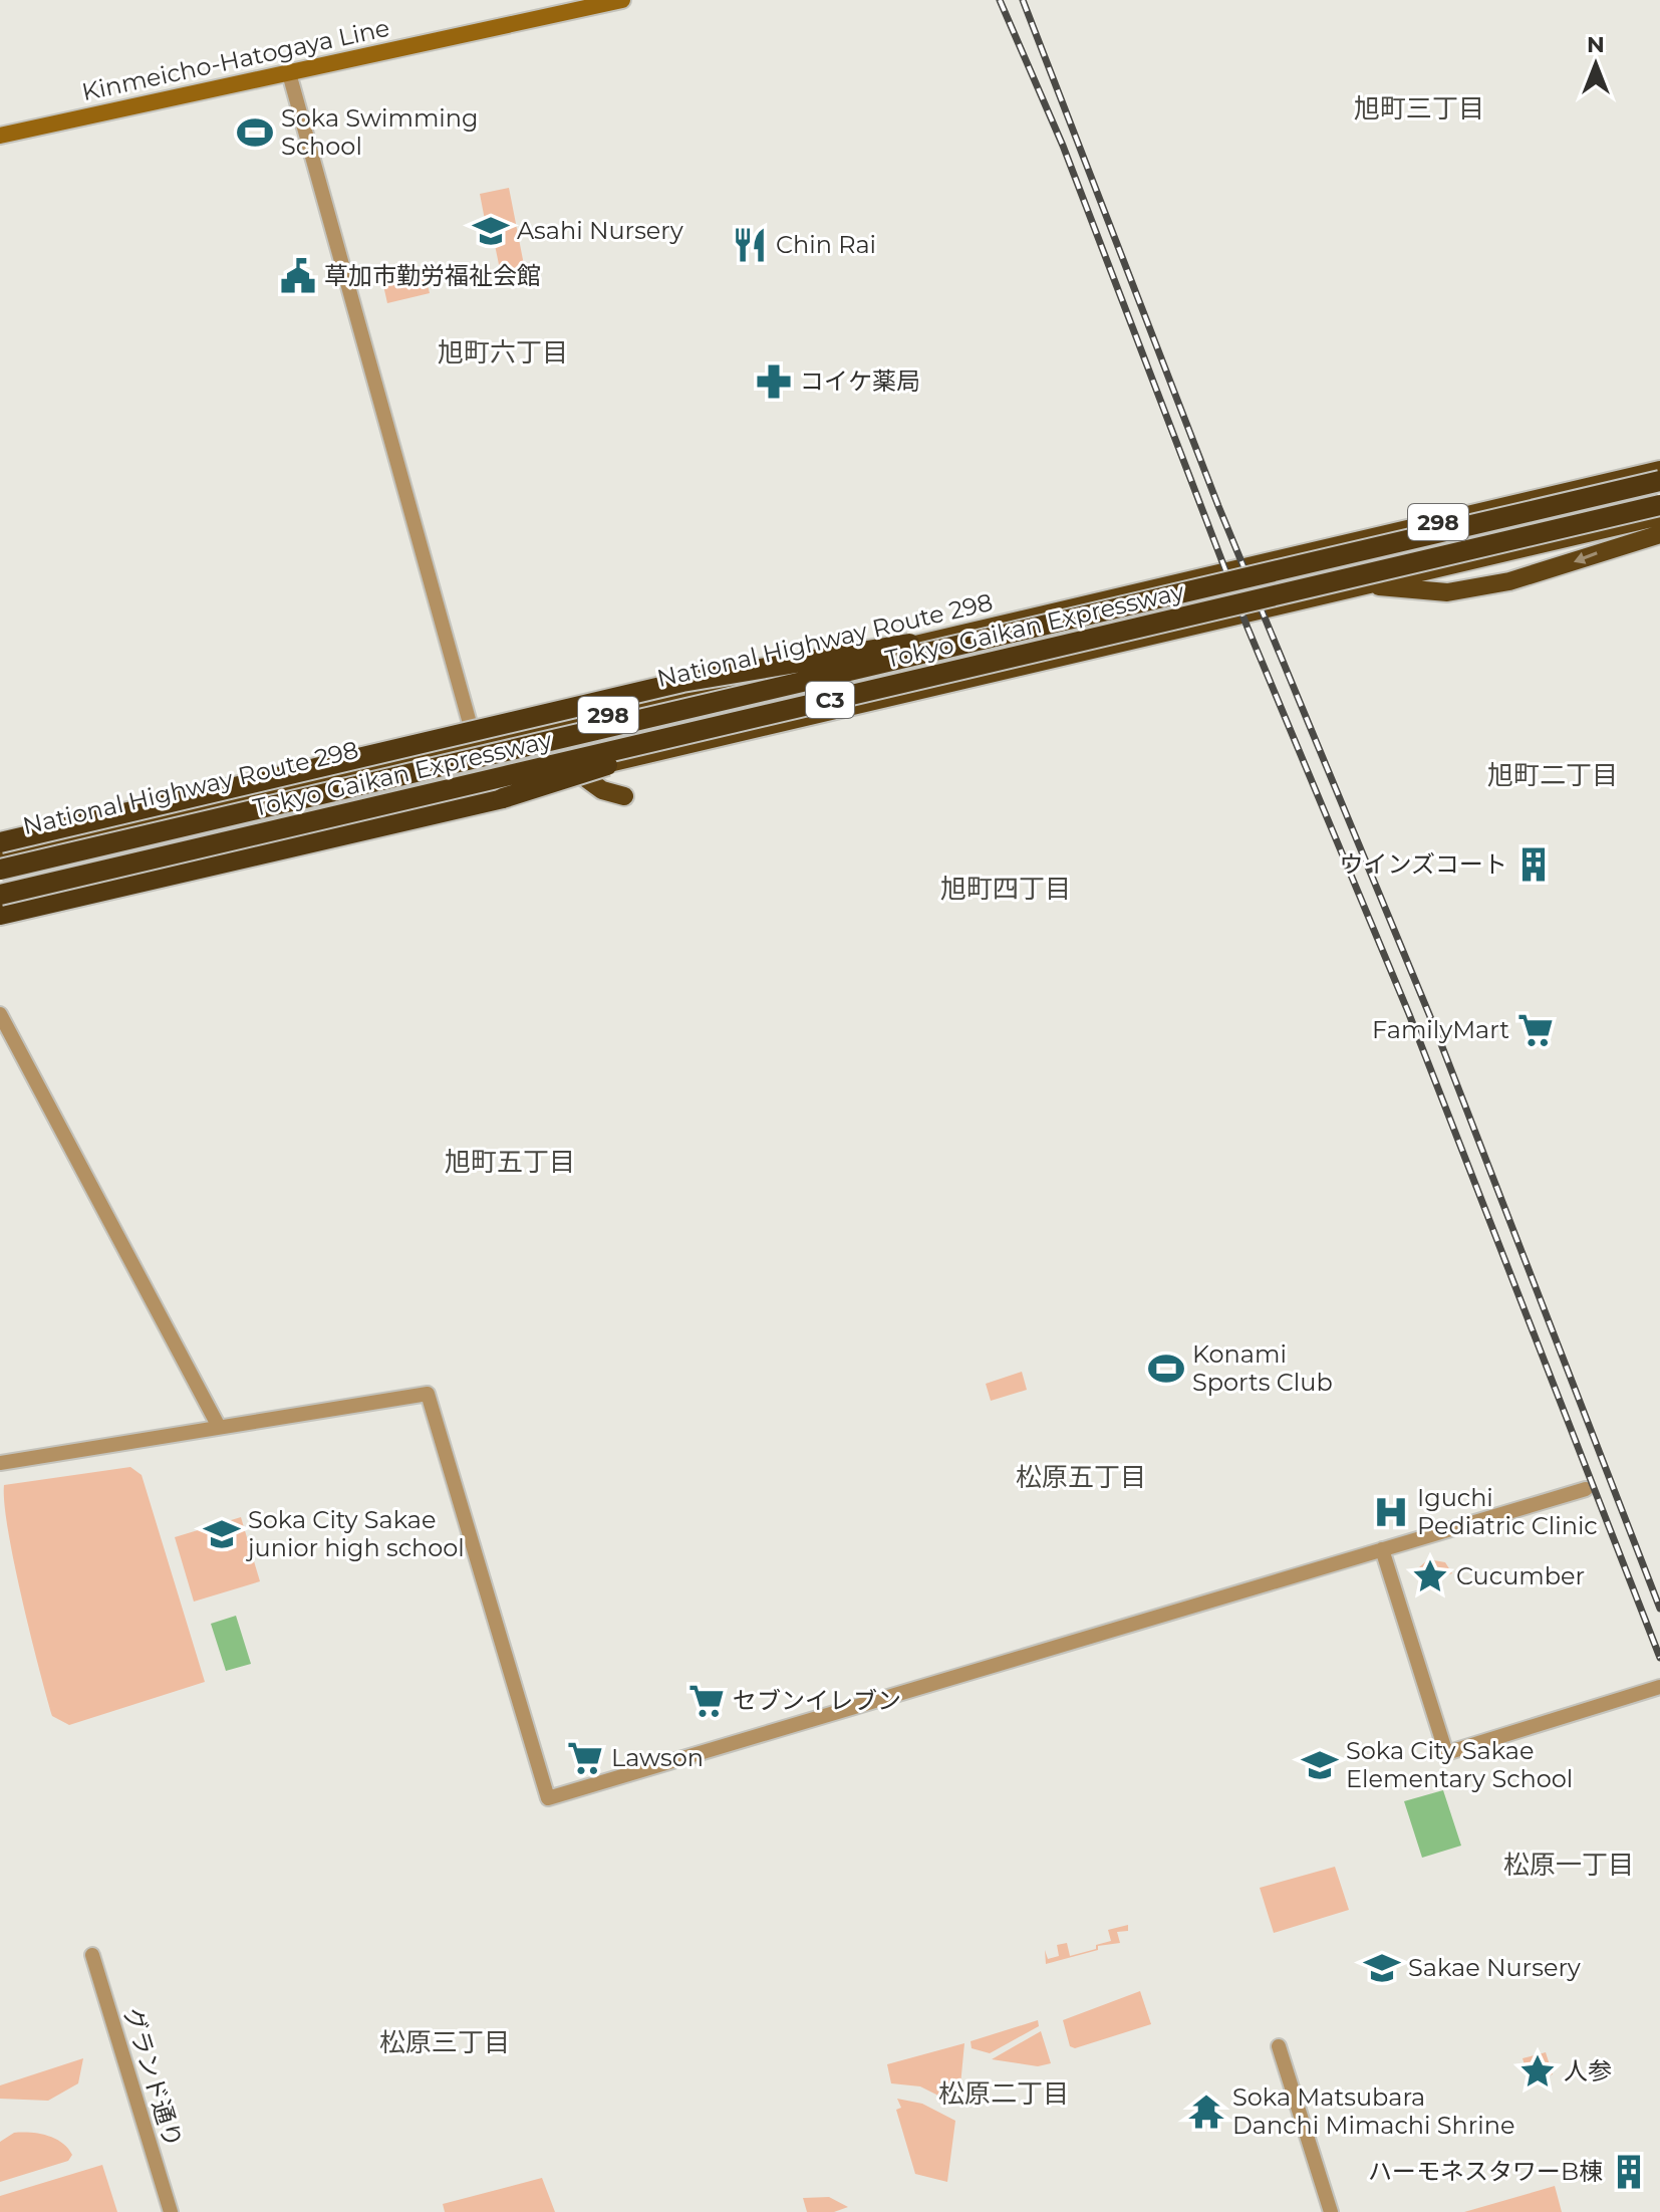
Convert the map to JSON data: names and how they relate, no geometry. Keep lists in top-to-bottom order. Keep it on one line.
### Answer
{"streets":{"highway":["298","Tokyo Gaikan Expressway","National Highway Route 298","C3"],"main road":["Kinmeicho-Hatogaya Line"],"street":["グランド通り"]},"districts":["旭町三丁目","旭町六丁目","旭町二丁目","旭町四丁目","旭町五丁目","松原五丁目","松原一丁目","松原三丁目","松原二丁目"],"places":{"sports":["Soka Swimming School","Konami Sports Club"],"school or university":["Asahi Nursery","Soka City Sakae junior high school","Soka City Sakae Elementary School","Sakae Nursery"],"restaurant":["Chin Rai"],"public building":["草加市勤労福祉会館"],"pharmacy":["コイケ薬局"],"building":["ウインズコート","ハーモネスタワーB棟"],"supermarket":["FamilyMart","セブンイレブン","Lawson"],"hospital":["Iguchi Pediatric Clinic"],"place":["Cucumber","人参"],"temple":["Soka Matsubara Danchi Mimachi Shrine"]},"north":"top"}
